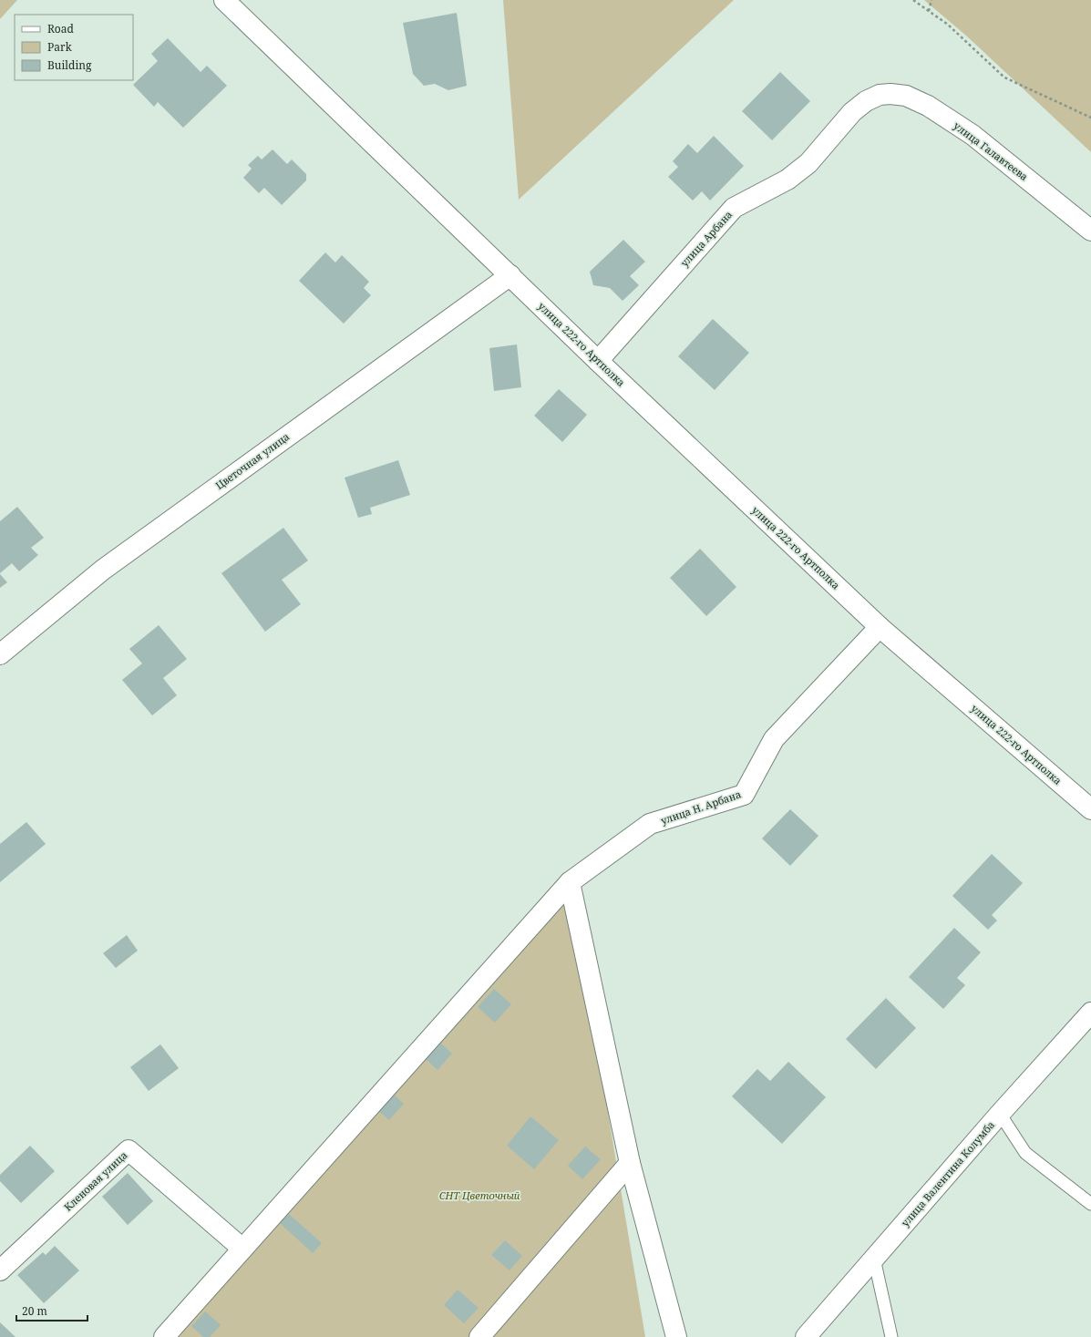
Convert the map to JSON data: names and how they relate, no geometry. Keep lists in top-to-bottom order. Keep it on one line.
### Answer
{"streets":{"street":["улица Галавтеева","улица Арбана","улица 222-го Артполка","Цветочная улица","улица Н. Арбана","улица Валентина Колумба","Кленовая улица"]},"crossings":[["улица Галавтеева","улица Арбана"],["улица Арбана","улица 222-го Артполка"],["улица 222-го Артполка","Цветочная улица"],["улица 222-го Артполка","улица Н. Арбана"],["улица Н. Арбана","Кленовая улица"]],"parks":["СНТ Цветочный"],"legend":["Road","Park","Building"],"scale_bar":"20 m"}
